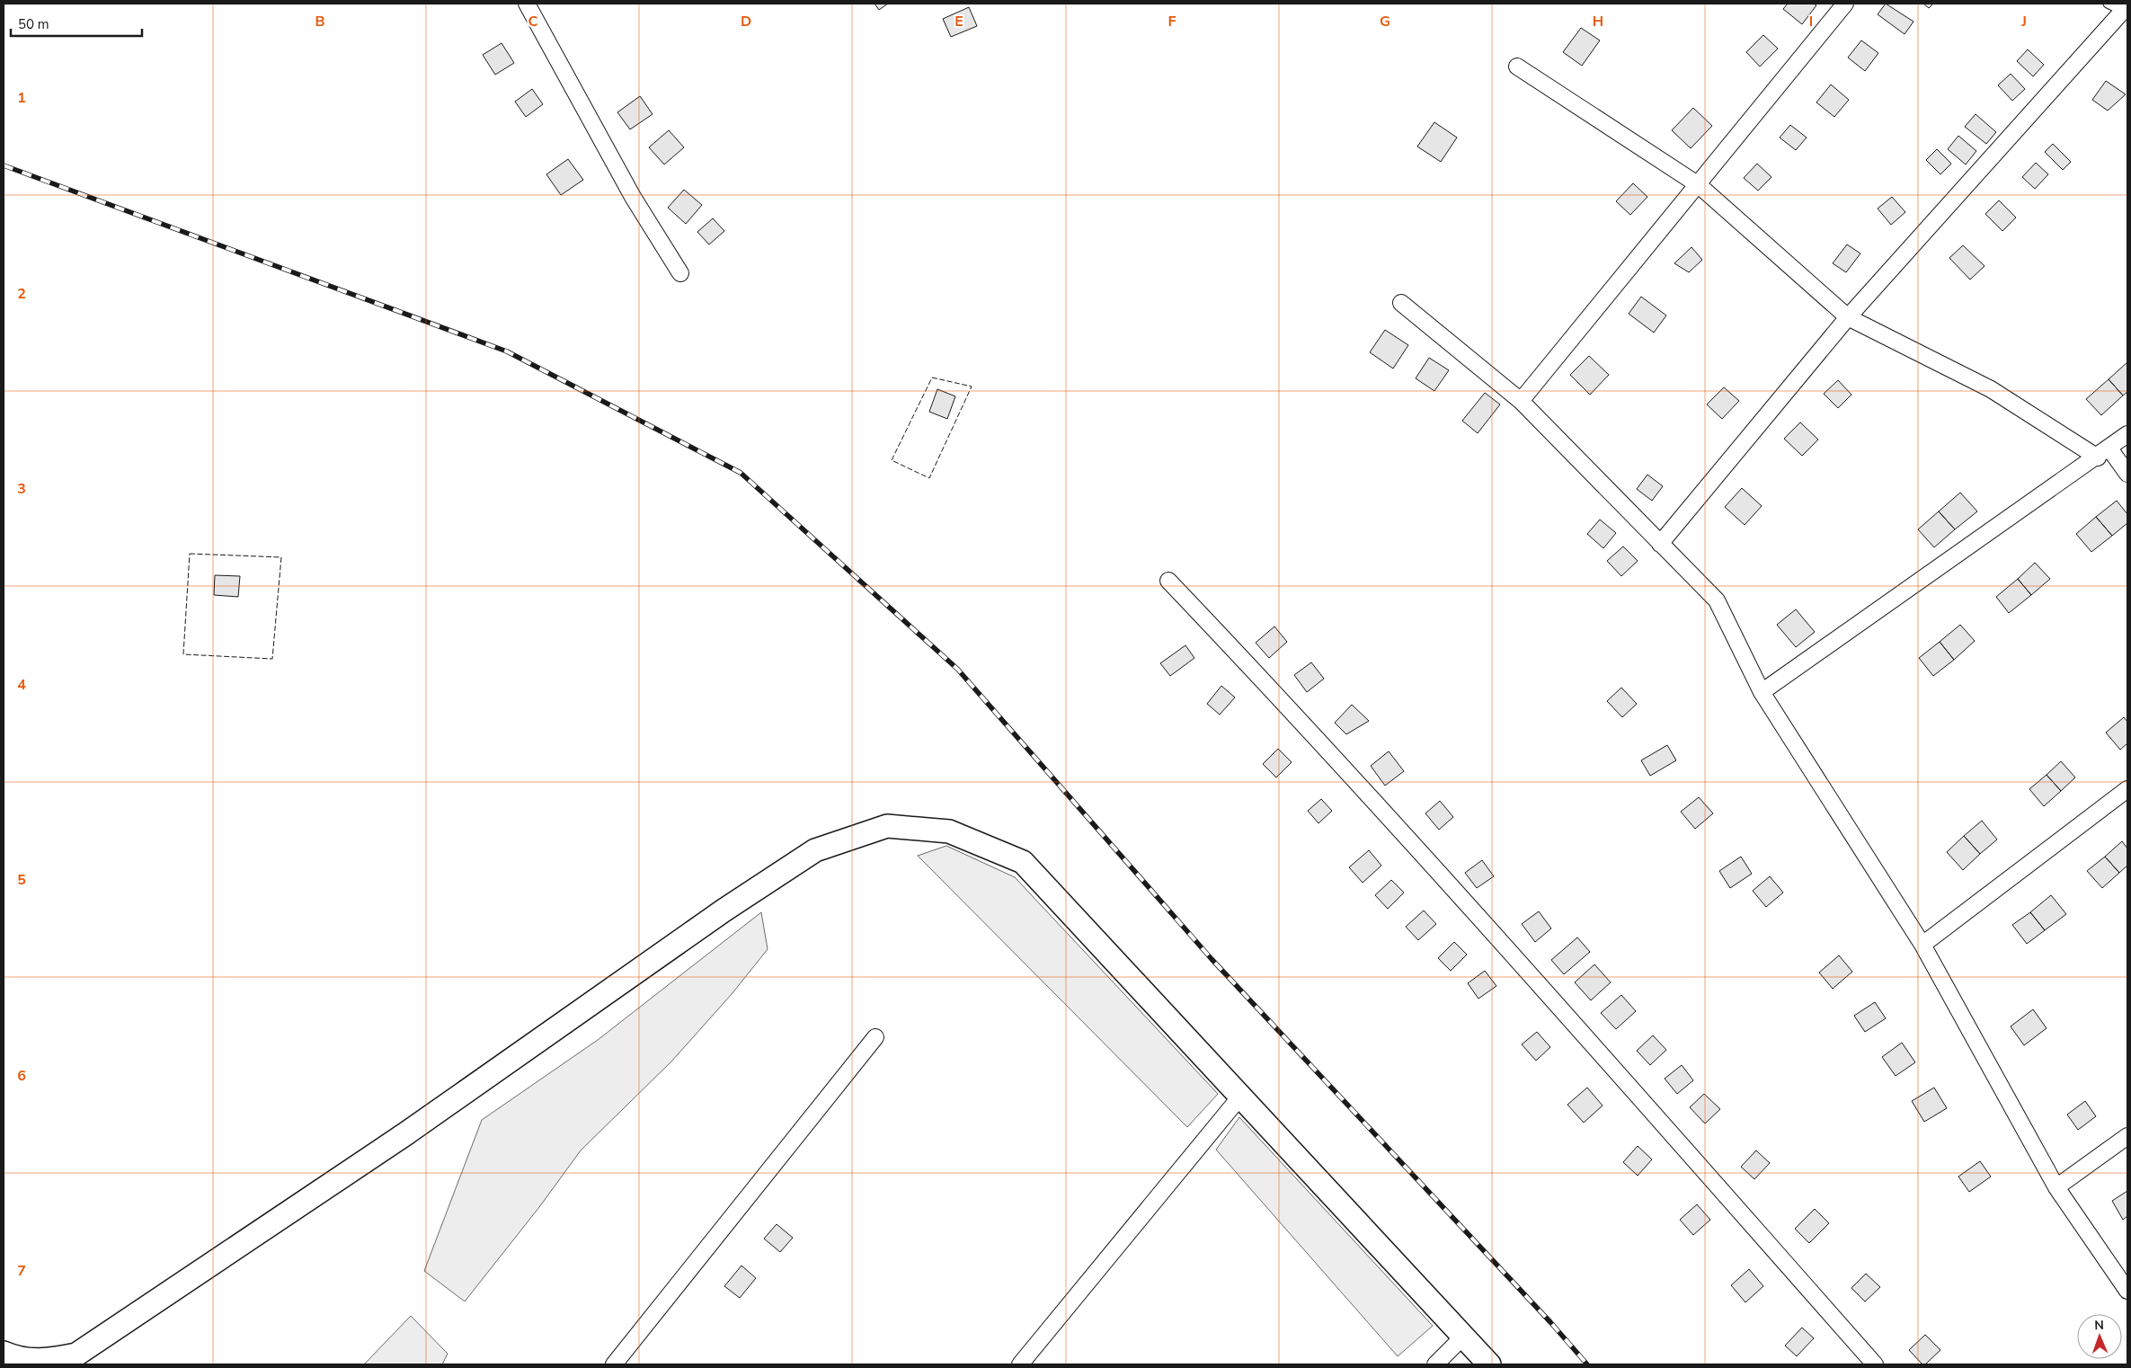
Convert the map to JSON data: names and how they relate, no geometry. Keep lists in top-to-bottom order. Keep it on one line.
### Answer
{"scale_bar":"50 m","north":"top","grid":{"columns":["B","C","D","E","F","G","H","I","J"],"rows":["1","2","3","4","5","6","7"]}}
